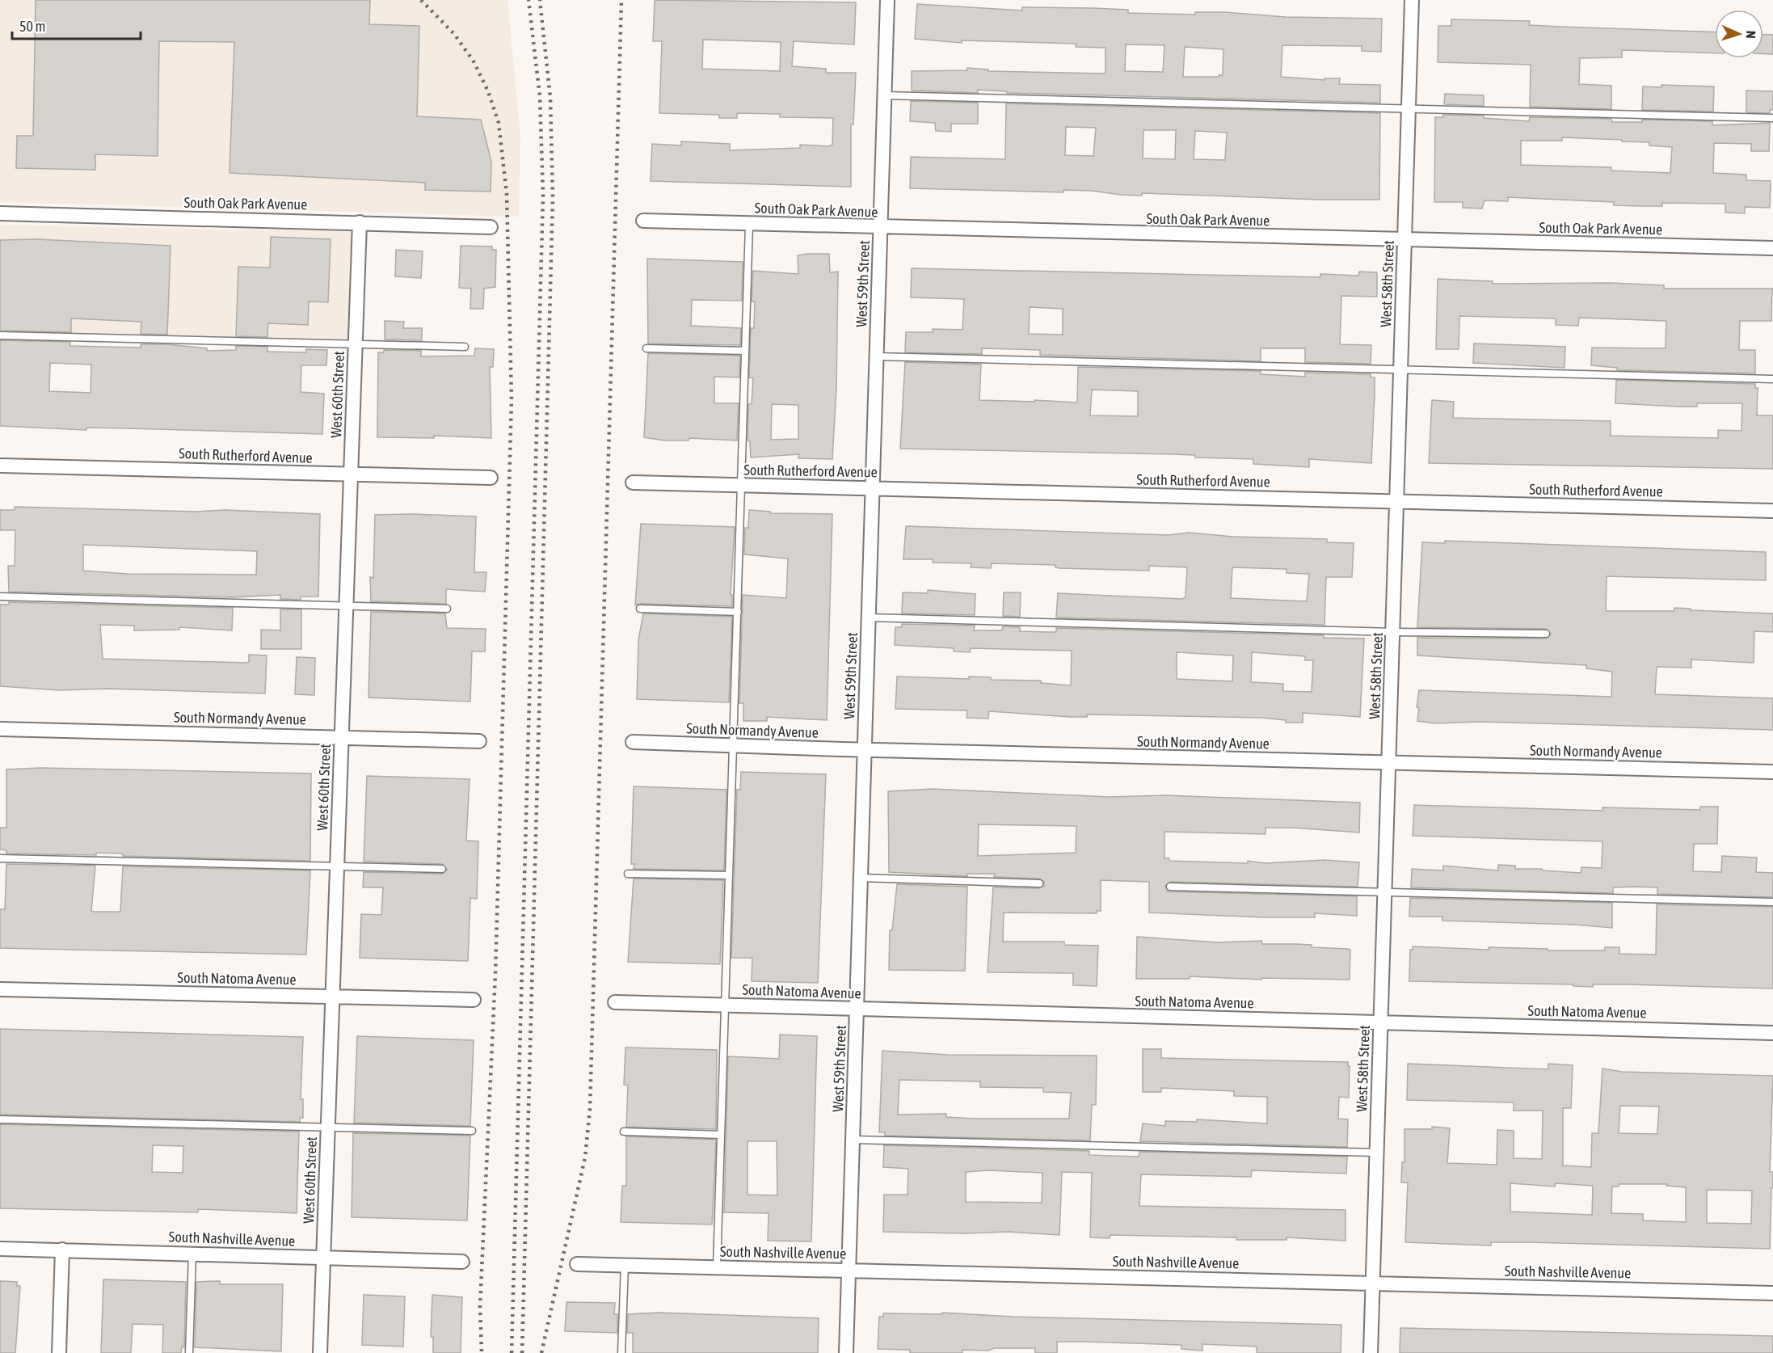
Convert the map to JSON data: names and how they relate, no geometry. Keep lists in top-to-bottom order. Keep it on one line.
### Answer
{"streets":{"street":["South Oak Park Avenue","West 59th Street","West 58th Street","West 60th Street","South Rutherford Avenue","South Normandy Avenue","South Natoma Avenue","South Nashville Avenue"]},"crossings":[["South Oak Park Avenue","West 59th Street"],["South Oak Park Avenue","West 58th Street"],["South Oak Park Avenue","West 60th Street"],["West 59th Street","South Rutherford Avenue"],["West 59th Street","South Normandy Avenue"],["West 59th Street","South Natoma Avenue"],["West 59th Street","South Nashville Avenue"],["West 58th Street","South Rutherford Avenue"],["West 58th Street","South Normandy Avenue"],["West 58th Street","South Natoma Avenue"],["West 58th Street","South Nashville Avenue"],["West 60th Street","South Rutherford Avenue"],["West 60th Street","South Normandy Avenue"],["West 60th Street","South Natoma Avenue"],["West 60th Street","South Nashville Avenue"]],"scale_bar":"50 m","north":"right"}
